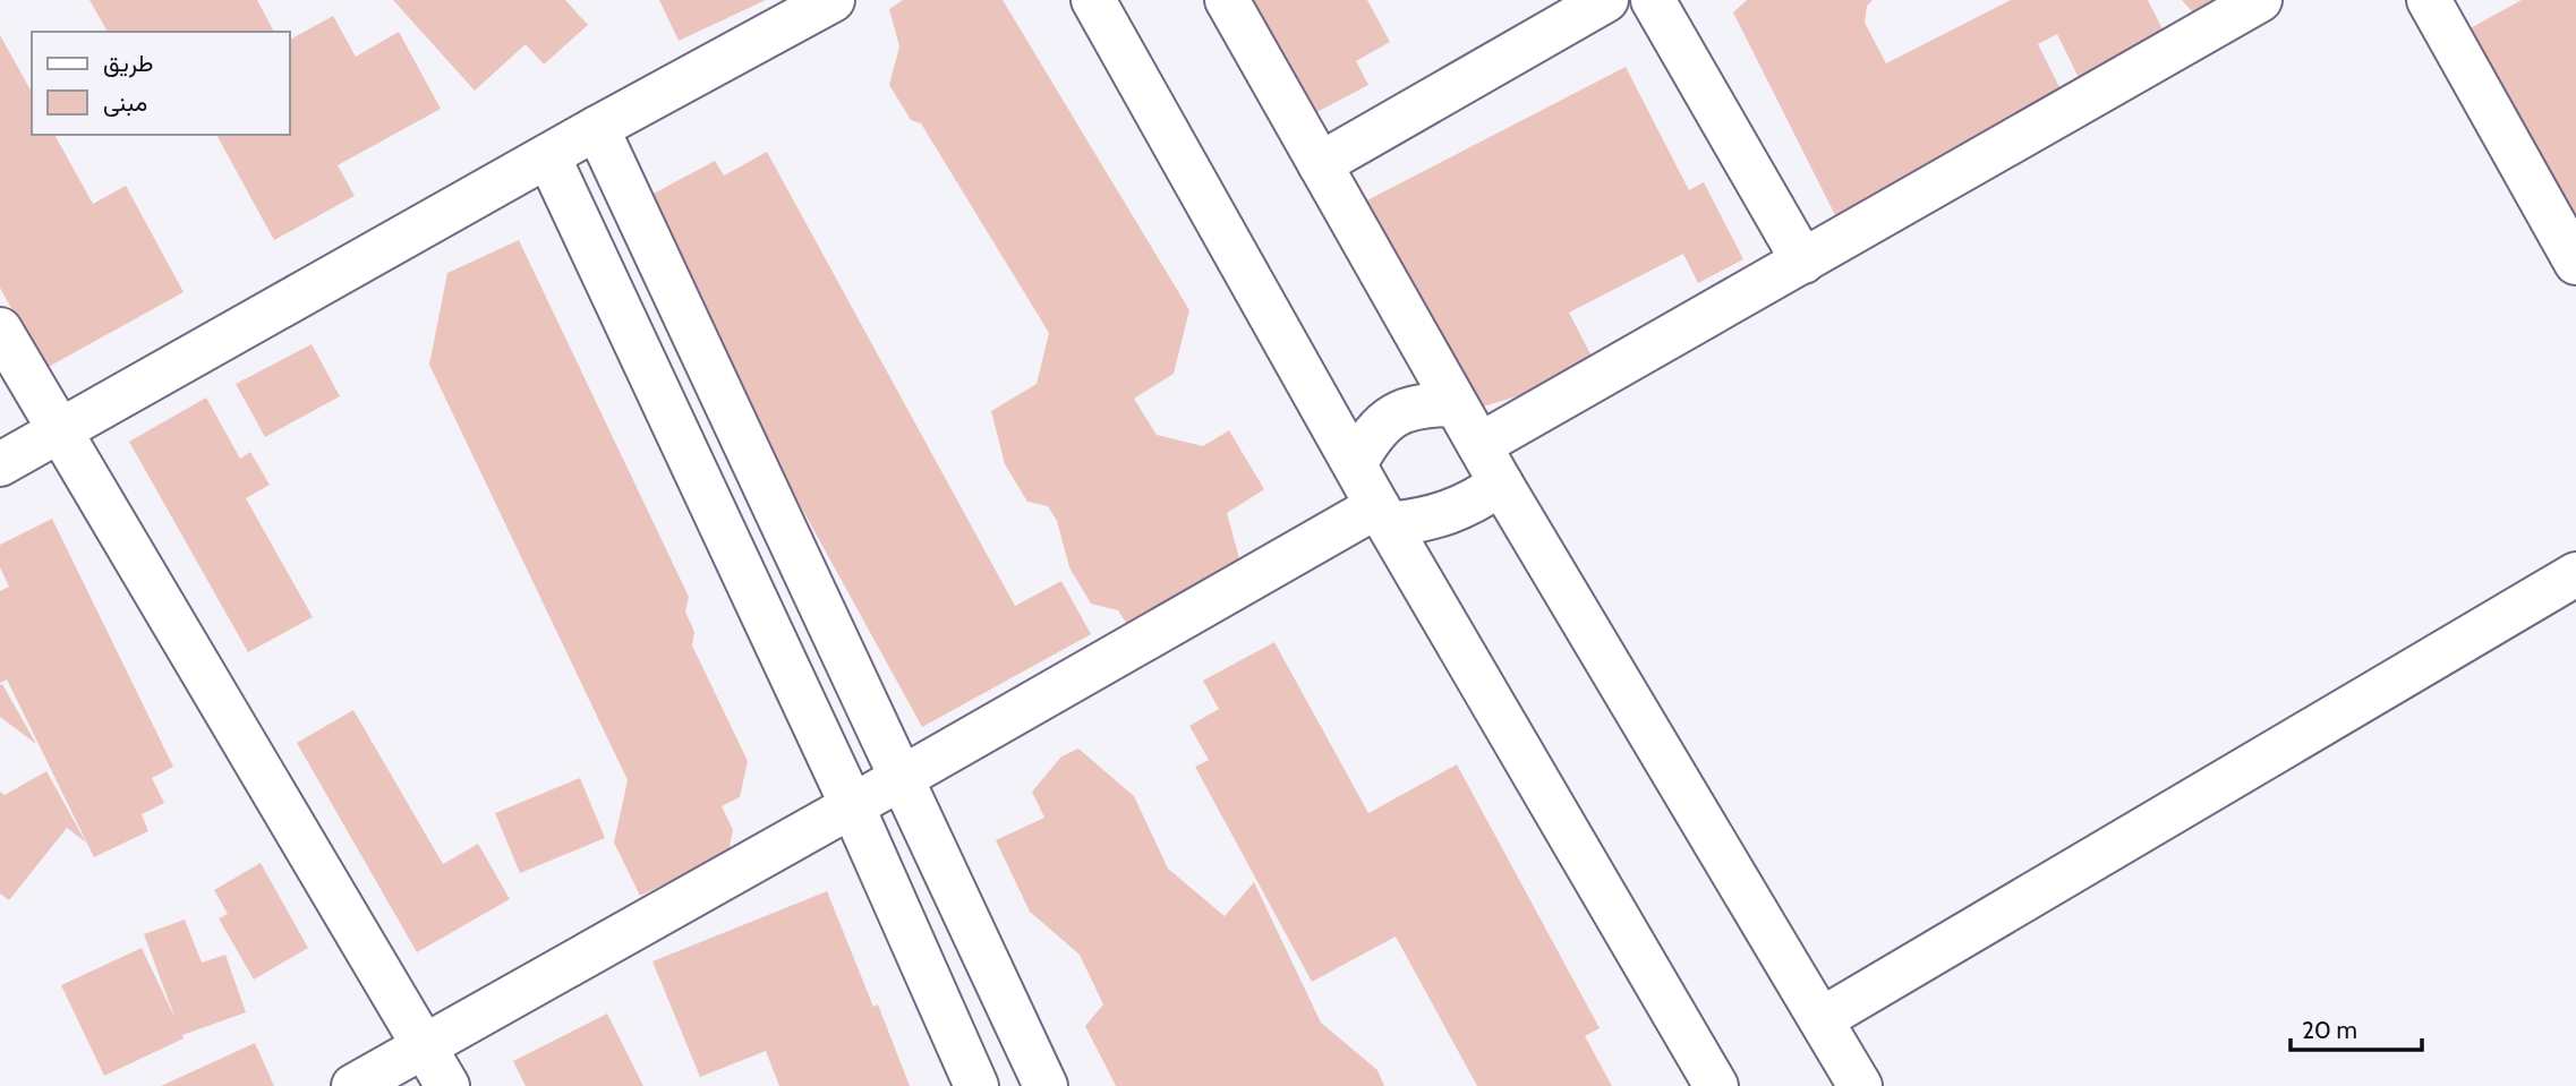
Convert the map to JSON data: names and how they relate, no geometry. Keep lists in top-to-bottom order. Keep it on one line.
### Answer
{"legend":["طريق","مبنى"],"scale_bar":"20 m"}
